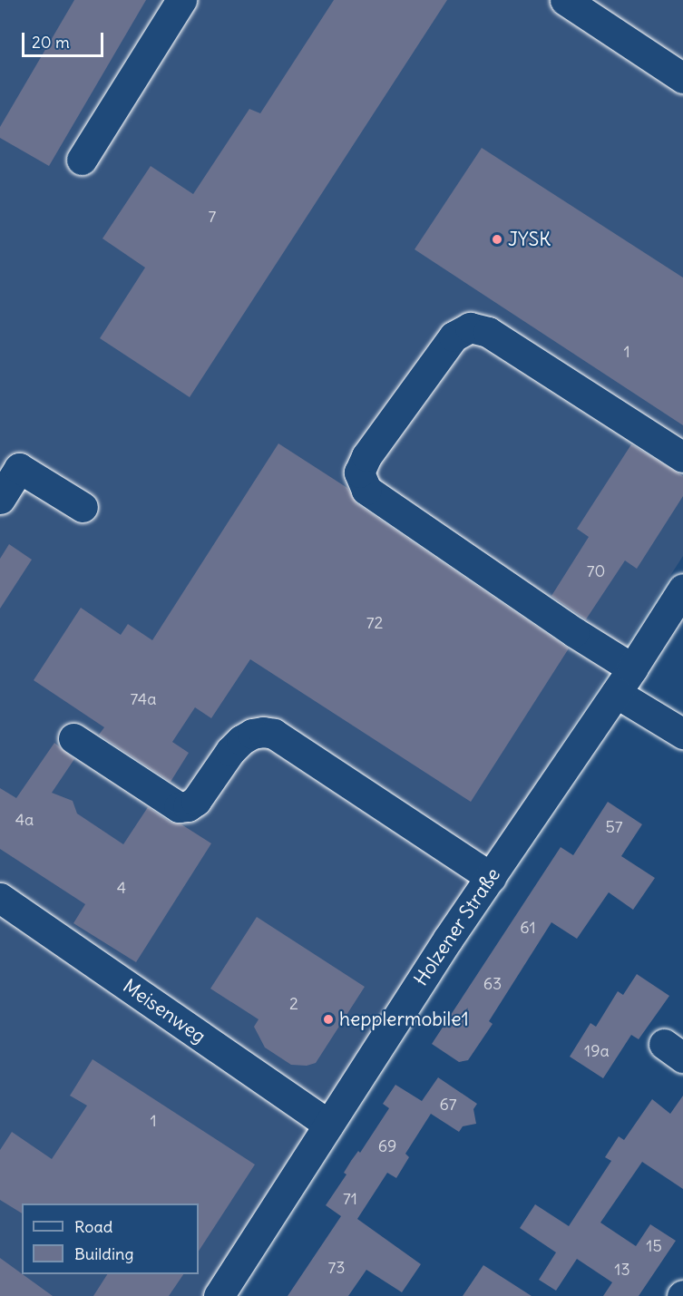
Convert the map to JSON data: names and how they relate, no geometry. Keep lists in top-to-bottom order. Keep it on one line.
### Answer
{"streets":{"street":["Holzener Straße","Meisenweg"]},"crossings":[["Holzener Straße","Meisenweg"]],"places":["JYSK","hepplermobile1"],"house_numbers":["7","1","70","72","74a","4a","57","4","61","63","2","19a","67","1","69","71","15","73","13"],"legend":["Road","Building"],"scale_bar":"20 m"}
